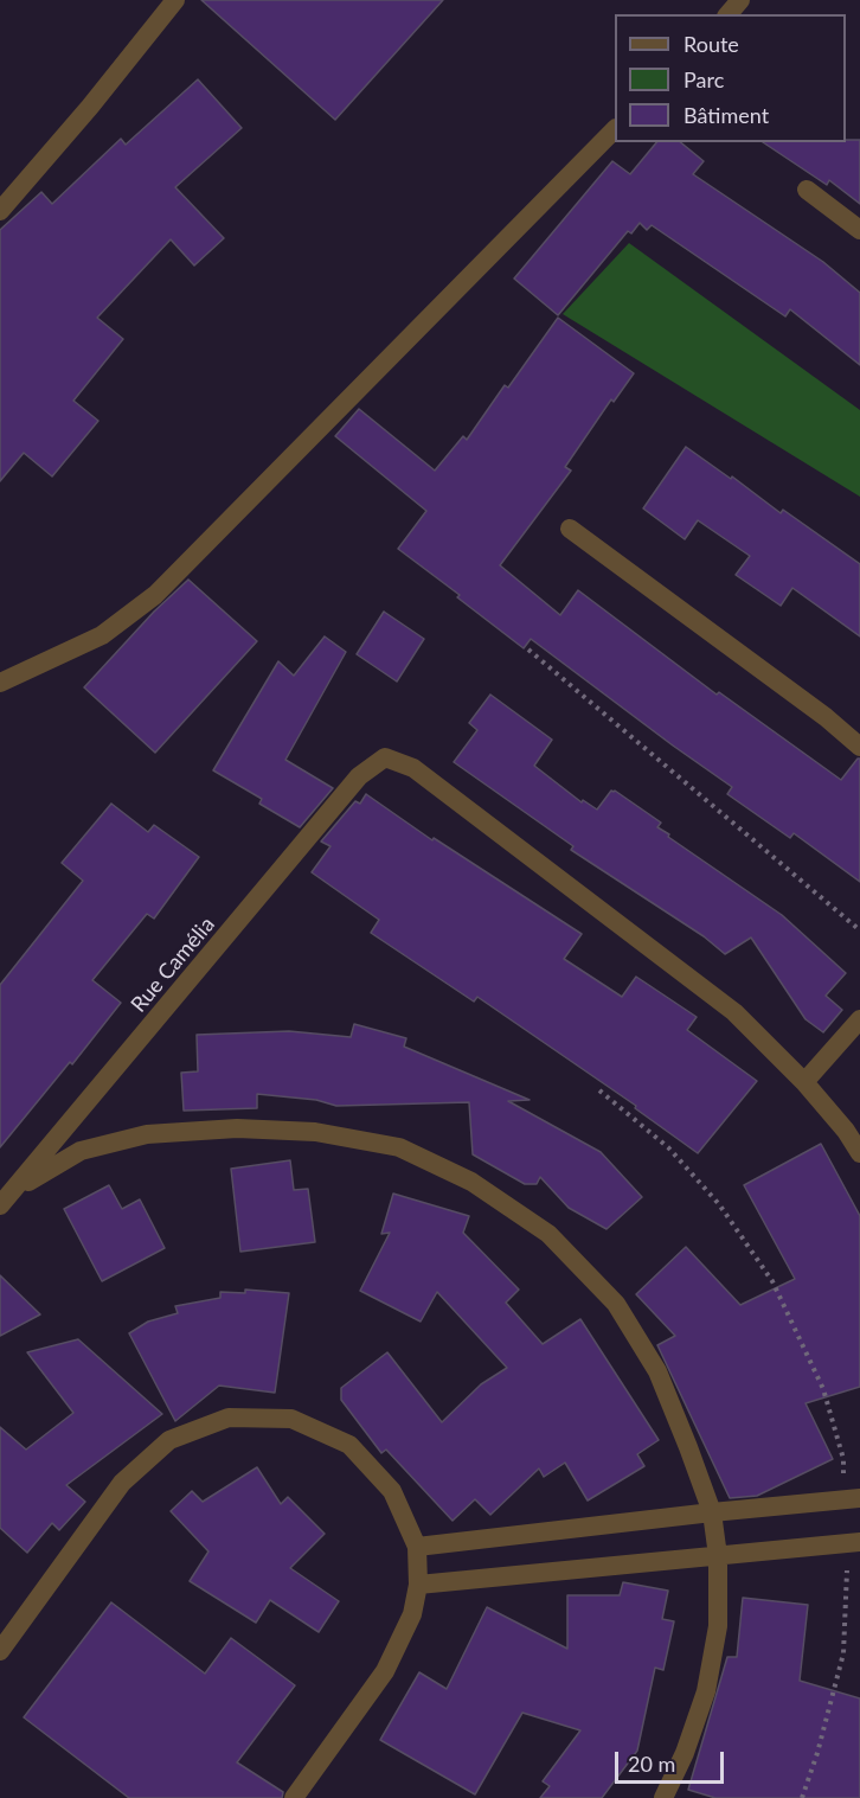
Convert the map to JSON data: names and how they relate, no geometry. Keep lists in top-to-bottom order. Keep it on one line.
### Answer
{"streets":{"street":["Rue Camélia"]},"legend":["Route","Parc","Bâtiment"],"scale_bar":"20 m"}
